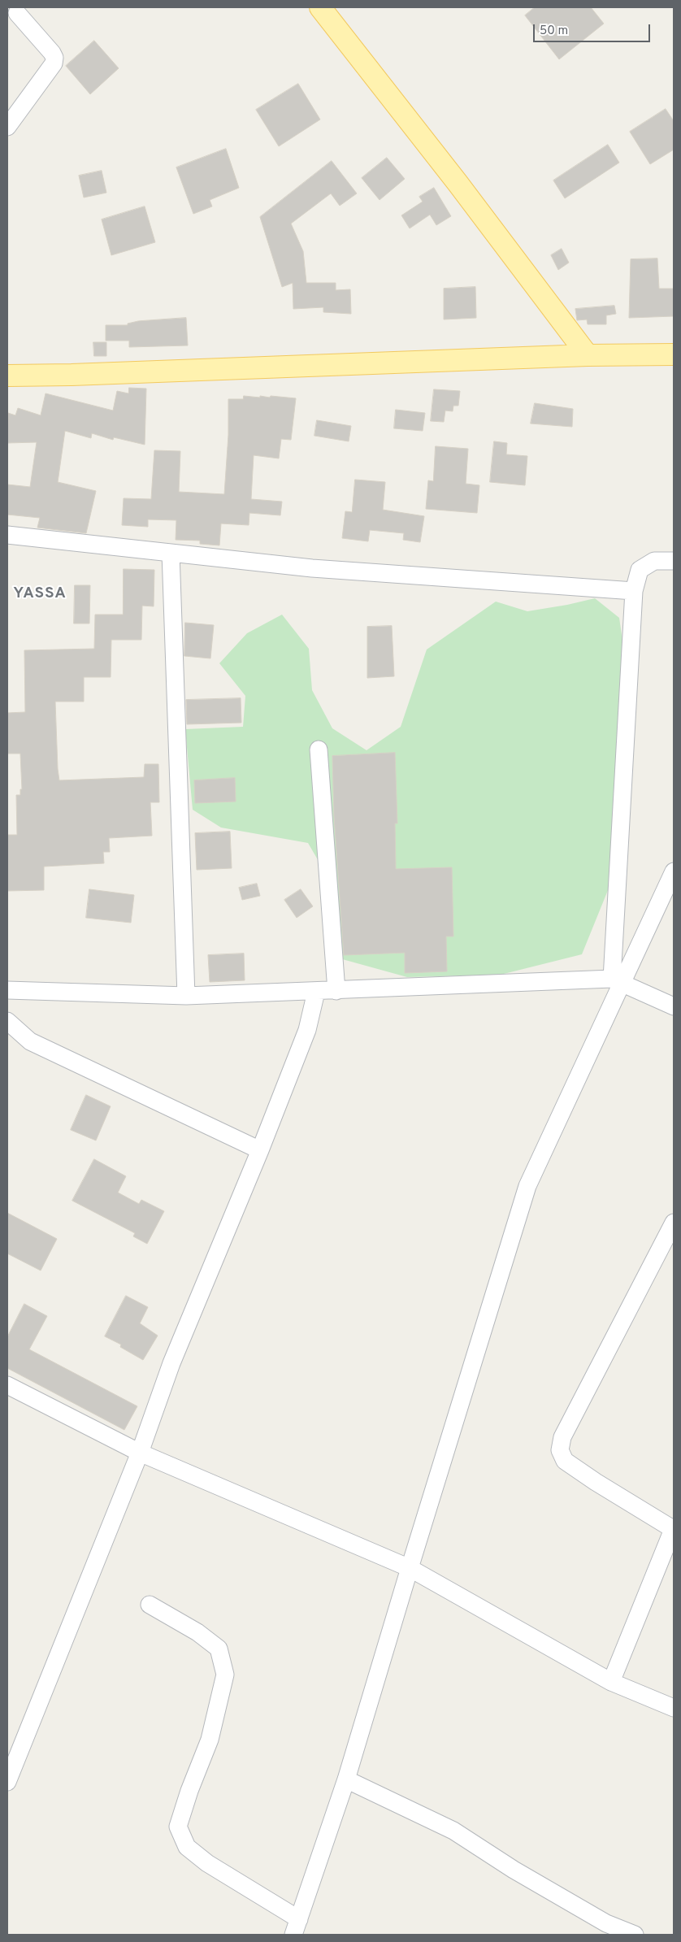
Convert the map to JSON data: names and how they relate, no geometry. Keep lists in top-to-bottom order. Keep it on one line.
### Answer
{"districts":["YASSA"],"scale_bar":"50 m"}
